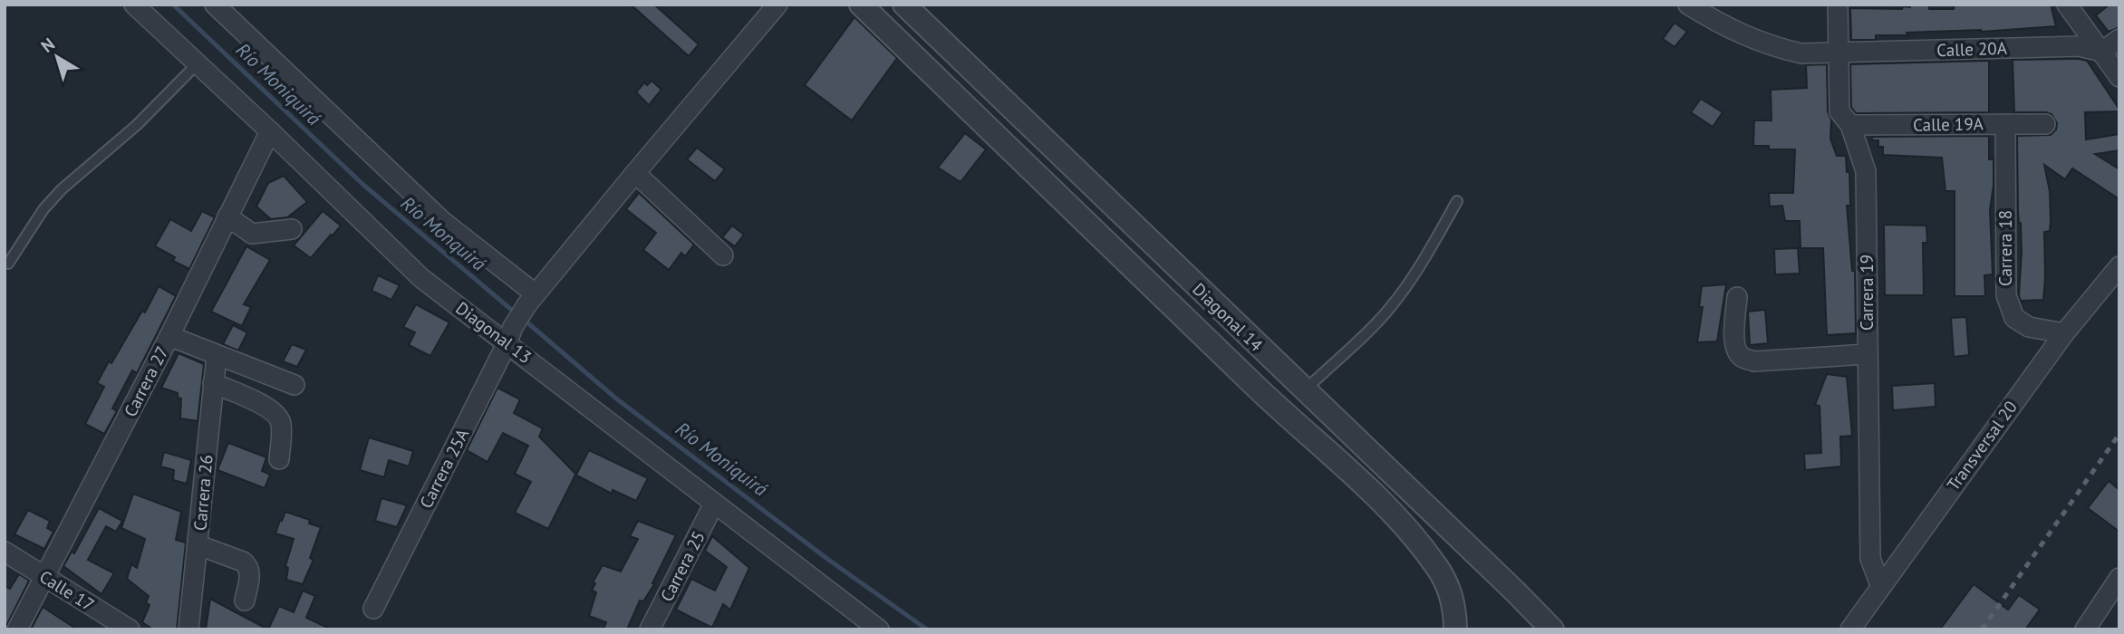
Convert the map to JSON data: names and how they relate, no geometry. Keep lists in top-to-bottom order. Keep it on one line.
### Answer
{"streets":{"street":["Calle 20A","Calle 19A","Carrera 18","Carrera 19","Diagonal 14","Diagonal 13","Carrera 27","Transversal 20","Carrera 25A","Carrera 26","Carrera 25","Calle 17"]},"crossings":[["Calle 20A","Carrera 19"],["Calle 19A","Carrera 18"],["Calle 19A","Carrera 19"],["Carrera 18","Transversal 20"],["Carrera 19","Transversal 20"],["Diagonal 13","Carrera 27"],["Diagonal 13","Carrera 25A"],["Diagonal 13","Carrera 25"],["Carrera 27","Calle 17"]],"water":["Río Moniquirá","Río Monquirá"],"north":"top left"}
